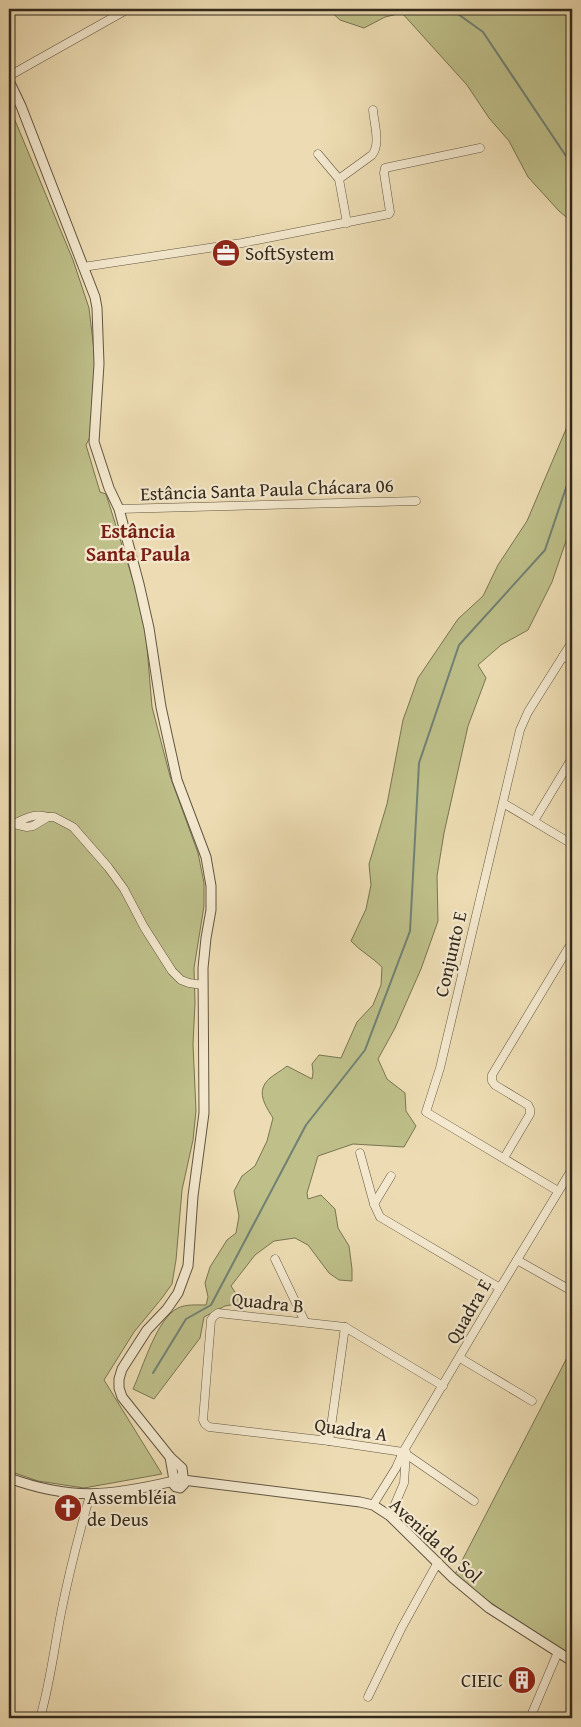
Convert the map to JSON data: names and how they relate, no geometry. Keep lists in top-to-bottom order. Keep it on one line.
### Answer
{"streets":{"street":["Estância Santa Paula Chácara 06","Conjunto E","Quadra B","Quadra E","Quadra A","Avenida do Sol"]},"crossings":[["Quadra B","Quadra E"],["Quadra B","Quadra A"],["Quadra E","Quadra A"],["Quadra E","Avenida do Sol"]],"districts":["Estância Santa Paula"],"places":{"office":["SoftSystem"],"church":["Assembléia de Deus"],"building":["CIEIC"]}}
